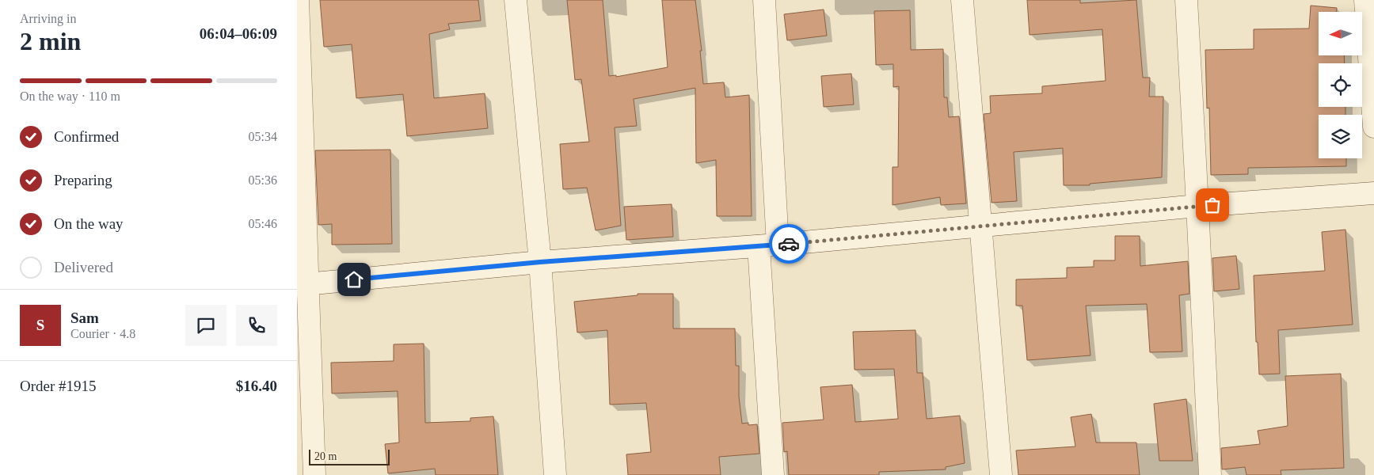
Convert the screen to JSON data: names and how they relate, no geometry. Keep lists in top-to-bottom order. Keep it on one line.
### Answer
{"scale_bar":"20 m","north":"left","page":{"heading":["2 min","Arriving in","06:04–06:09"],"panel":["Sam","Courier · 4.8","Order #1915","$16.40"],"bar":"On the way · 110 m","list":[["Confirmed","05:34"],["Preparing","05:36"],["On the way","05:46"],"Delivered"],"round":"S","scale":"20 m"}}
